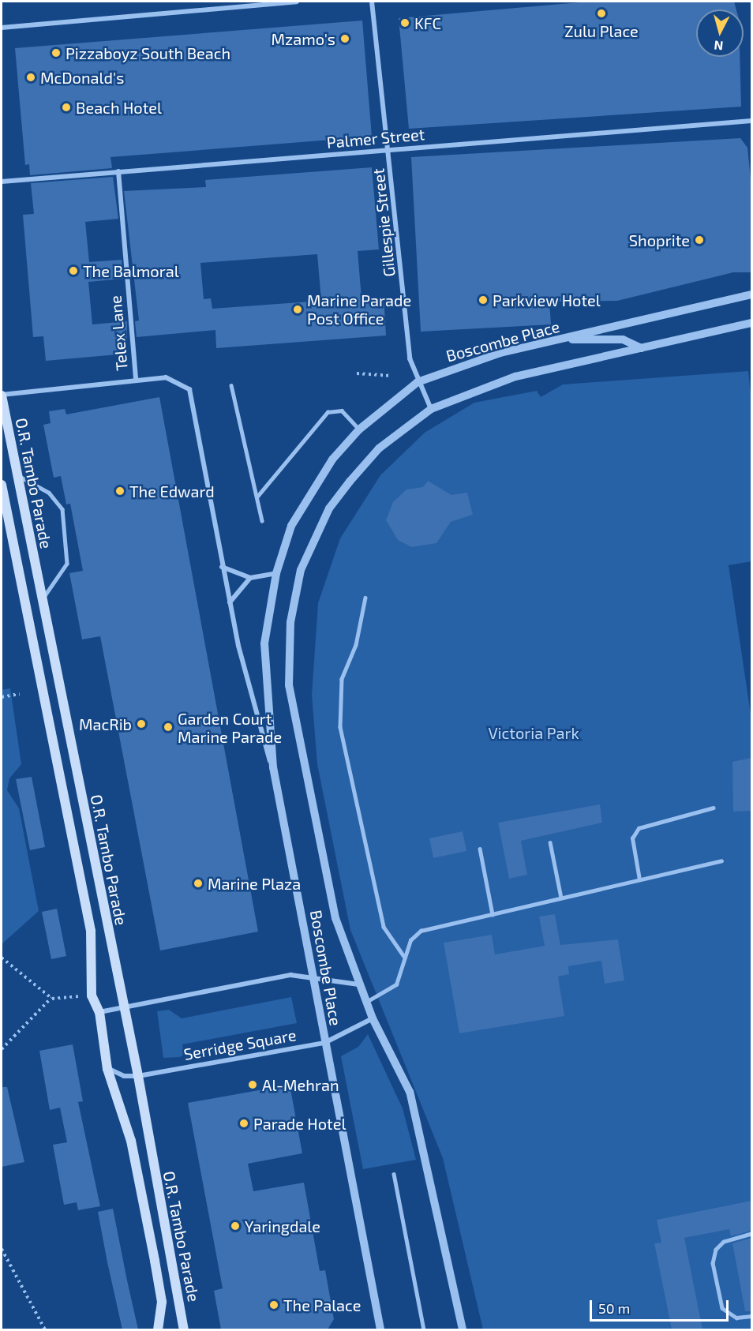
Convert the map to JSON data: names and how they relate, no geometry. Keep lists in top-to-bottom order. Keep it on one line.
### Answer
{"streets":{"main road":["O.R. Tambo Parade"],"street":["Palmer Street","Gillespie Street","Telex Lane","Boscombe Place","Serridge Square"]},"crossings":[["Palmer Street","Gillespie Street"],["Palmer Street","Telex Lane"],["Gillespie Street","Boscombe Place"],["Boscombe Place","Serridge Square"],["O.R. Tambo Parade","Serridge Square"]],"parks":["Victoria Park"],"places":["Zulu Place","KFC","Mzamo's","Pizzaboyz South Beach","McDonald's","Beach Hotel","Shoprite","The Balmoral","Parkview Hotel","Marine Parade Post Office","The Edward","MacRib","Garden Court Marine Parade","Marine Plaza","Al-Mehran","Parade Hotel","Yaringdale","The Palace"],"scale_bar":"50 m","north":"bottom"}
